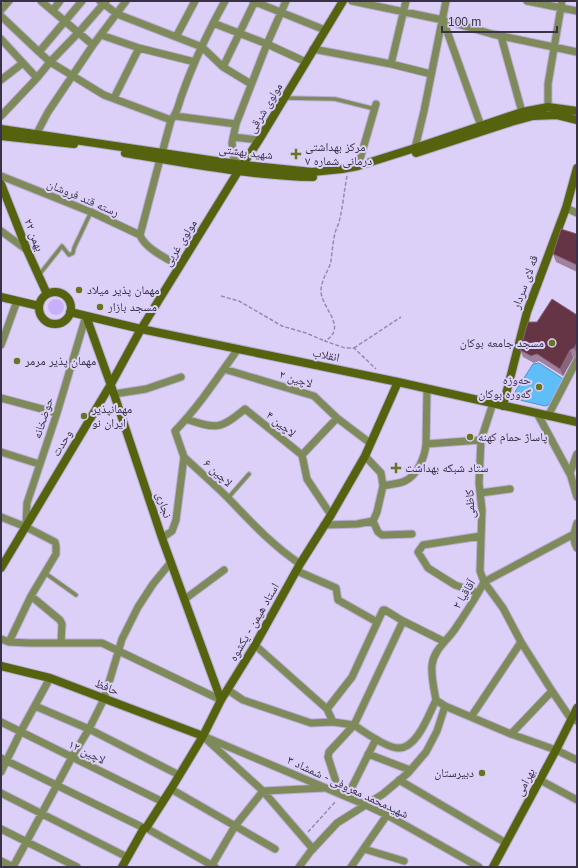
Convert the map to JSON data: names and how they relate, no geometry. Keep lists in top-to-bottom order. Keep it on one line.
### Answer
{"streets":{"main road":["مولوی شرقی","شهید بهشتی","۲۲ بهمن","مولوی غربی","قه لای سردار","انقلاب","وحدت","نجاری","استاد هیمن - یکشوه","حافظ","بهرامی"],"street":["رسته قند فروشان","لاچین ۲","حوضخانه","لاچین ۴","لاچین ۶","کاظمی","آقاقیا ۲","لاچین ۱۲","شهیدمحمد معروفی - شمشاد ۳"]},"crossings":[["مولوی شرقی","شهید بهشتی"],["مولوی شرقی","مولوی غربی"],["شهید بهشتی","مولوی غربی"],["رسته قند فروشان","مولوی غربی"],["۲۲ بهمن","انقلاب"],["مولوی غربی","انقلاب"],["مولوی غربی","وحدت"],["قه لای سردار","انقلاب"],["انقلاب","حوضخانه"],["انقلاب","وحدت"],["انقلاب","کاظمی"],["انقلاب","نجاری"],["انقلاب","استاد هیمن - یکشوه"],["لاچین ۲","استاد هیمن - یکشوه"],["حوضخانه","وحدت"],["حوضخانه","نجاری"],["وحدت","نجاری"],["لاچین ۶","نجاری"],["لاچین ۶","استاد هیمن - یکشوه"],["کاظمی","آقاقیا ۲"],["نجاری","استاد هیمن - یکشوه"],["استاد هیمن - یکشوه","حافظ"],["استاد هیمن - یکشوه","لاچین ۱۲"],["استاد هیمن - یکشوه","شهیدمحمد معروفی - شمشاد ۳"],["حافظ","شهیدمحمد معروفی - شمشاد ۳"]],"places":{"health":["مرکز بهداشتی درمانی شماره ۷","ستاد شبکه بهداشت"],"other":["مهمان پذیر میلاد","مسجد بازار","مسجد جامعه بوکان","مهمان پذیر مرمر","حه‌وزه گه‌وره بوکان","مهمانپذیر ایران نو","پاساژ حمام کهنه","دبیرستان"]},"scale_bar":"100 m"}
